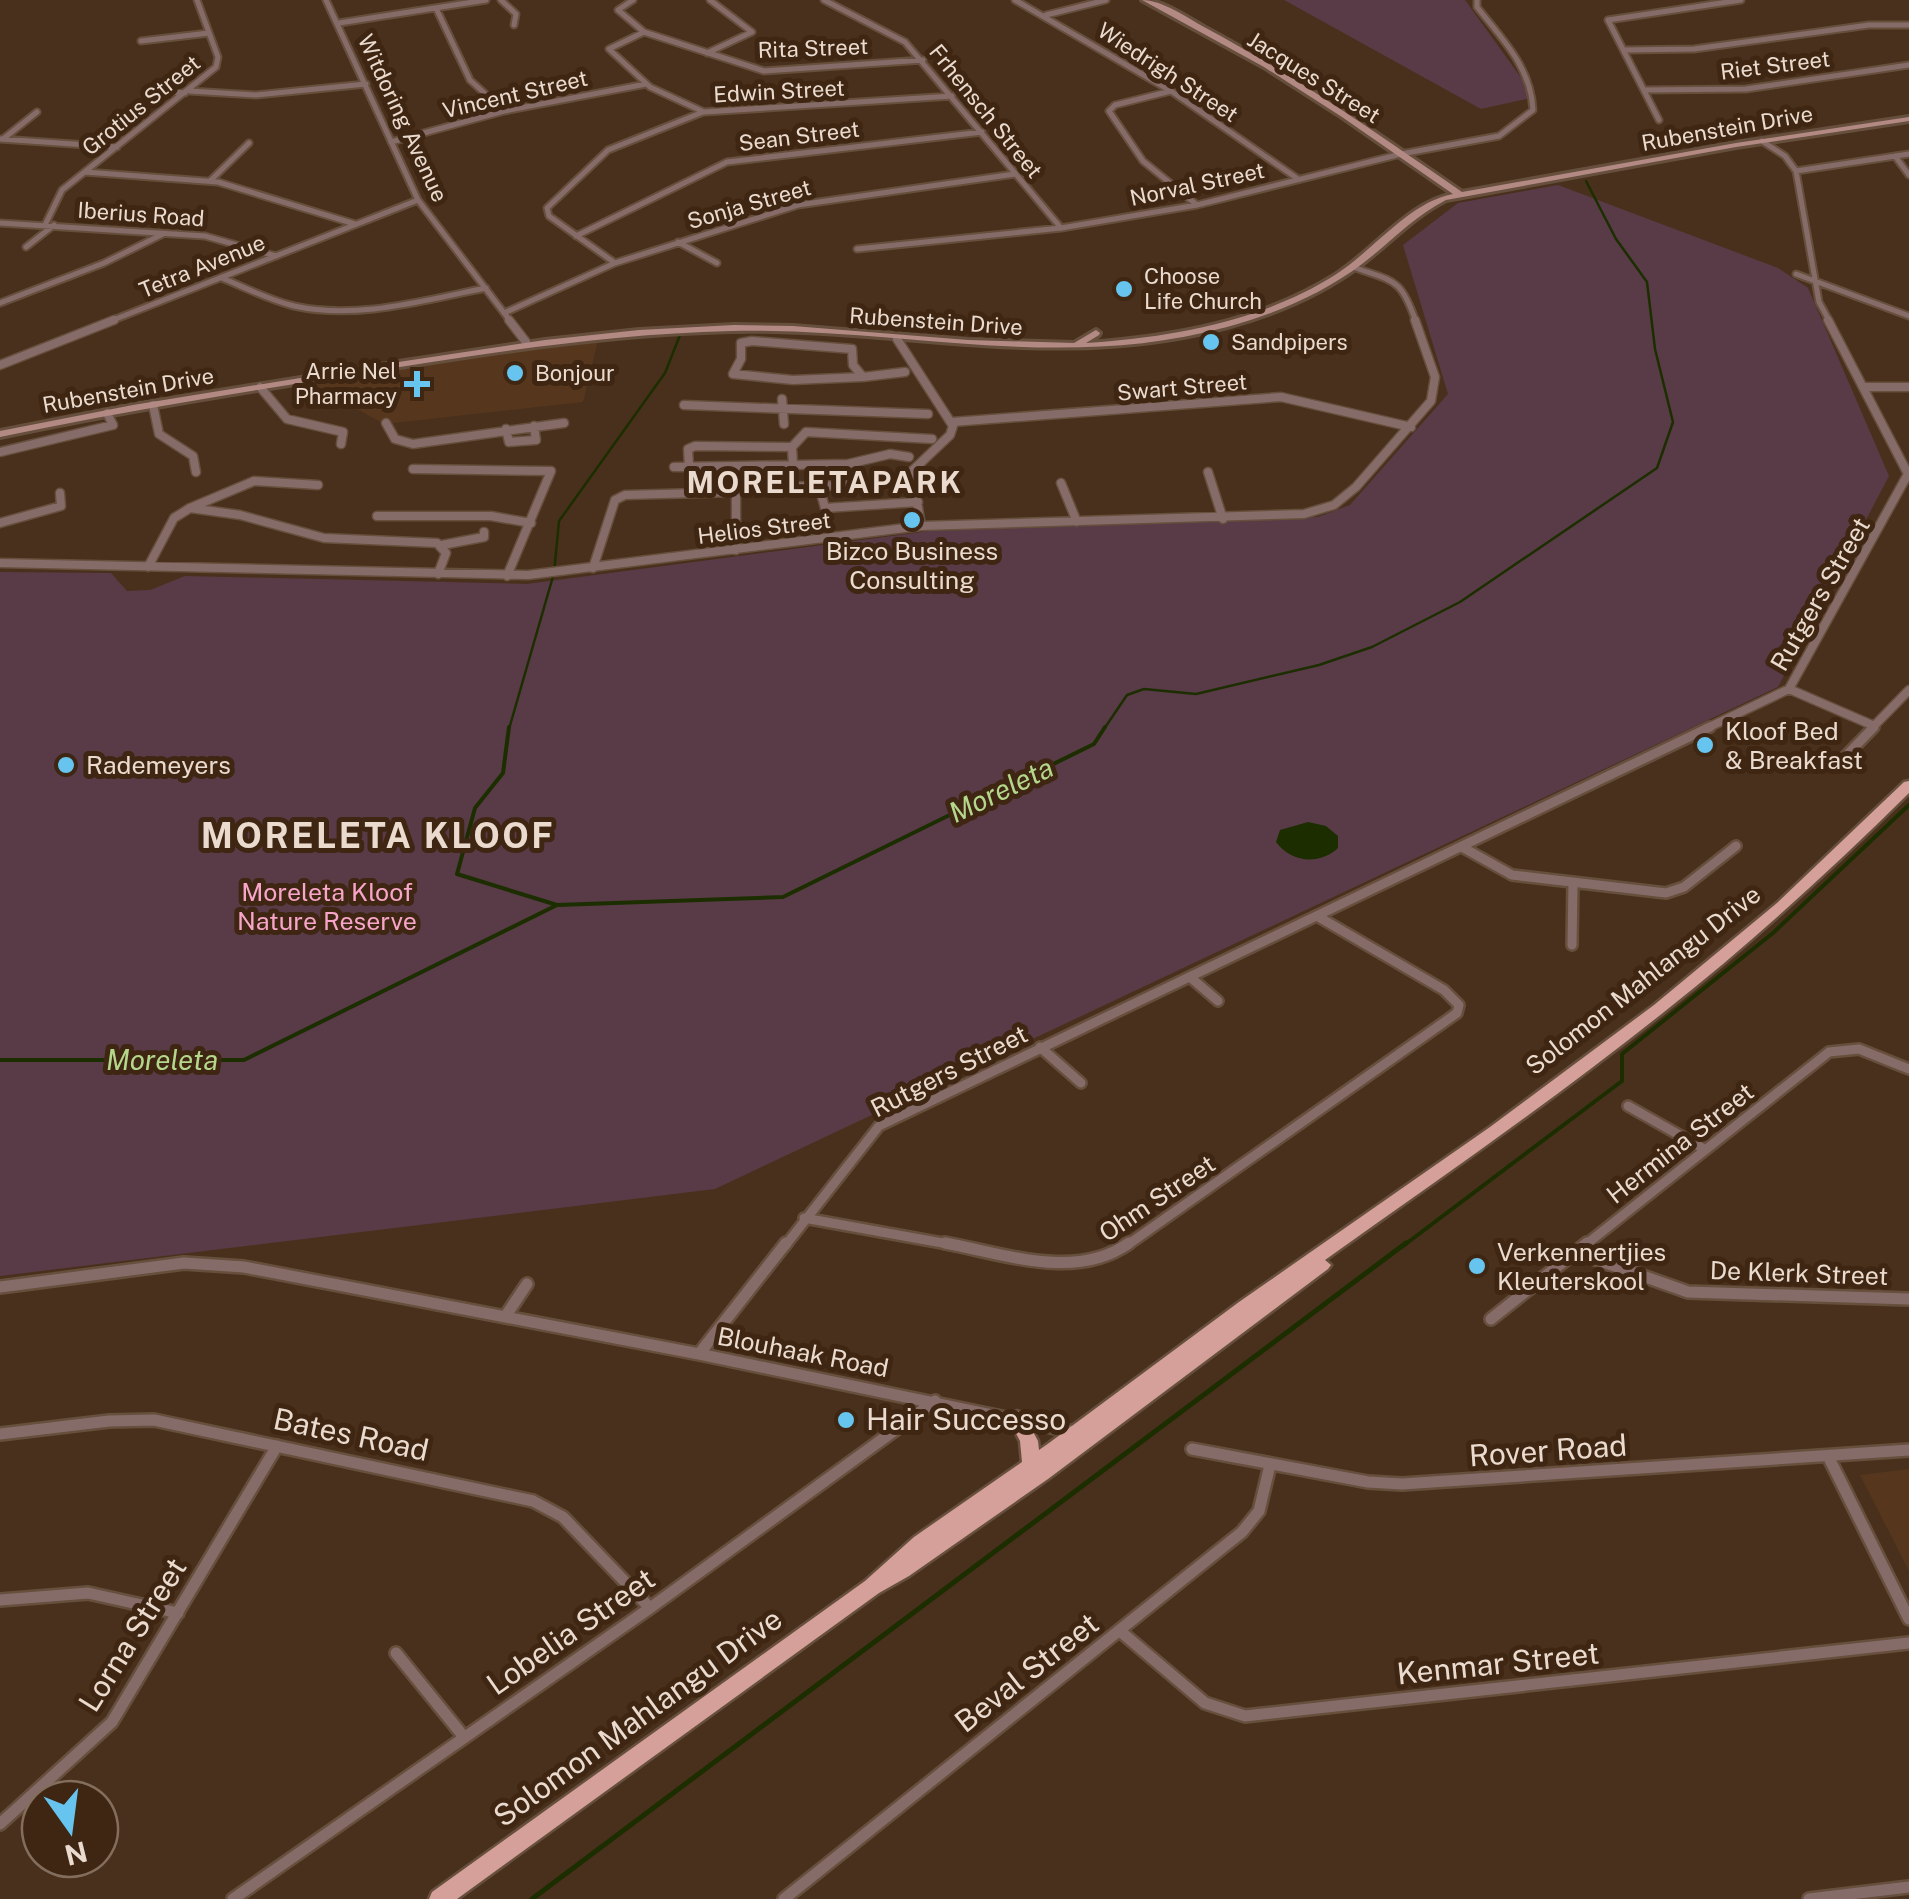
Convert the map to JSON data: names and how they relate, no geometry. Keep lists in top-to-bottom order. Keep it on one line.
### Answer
{"streets":{"main road":["Solomon Mahlangu Drive"],"street":["Rita Street","Riet Street","Wiedrigh Street","Jacques Street","Edwin Street","Vincent Street","Grotius Street","Frhensch Street","Witdoring Avenue","Rubenstein Drive","Sean Street","Norval Street","Sonja Street","Iberius Road","Tetra Avenue","Swart Street","Helios Street","Rutgers Street","Hermina Street","Ohm Street","De Klerk Street","Blouhaak Road","Bates Road","Rover Road","Lobelia Street","Lorna Street","Kenmar Street","Beval Street"]},"crossings":[["Rita Street","Edwin Street"],["Rita Street","Frhensch Street"],["Wiedrigh Street","Norval Street"],["Jacques Street","Rubenstein Drive"],["Jacques Street","Norval Street"],["Edwin Street","Vincent Street"],["Edwin Street","Frhensch Street"],["Vincent Street","Witdoring Avenue"],["Grotius Street","Iberius Road"],["Frhensch Street","Sean Street"],["Frhensch Street","Norval Street"],["Frhensch Street","Sonja Street"],["Witdoring Avenue","Rubenstein Drive"],["Witdoring Avenue","Sonja Street"],["Witdoring Avenue","Tetra Avenue"],["Rubenstein Drive","Helios Street"],["Iberius Road","Tetra Avenue"],["Swart Street","Helios Street"],["Rutgers Street","Ohm Street"],["Rutgers Street","Blouhaak Road"],["Solomon Mahlangu Drive","Blouhaak Road"],["Hermina Street","De Klerk Street"],["Blouhaak Road","Lobelia Street"],["Bates Road","Lobelia Street"],["Bates Road","Lorna Street"],["Rover Road","Beval Street"],["Kenmar Street","Beval Street"]],"districts":["MORELETAPARK","MORELETA KLOOF"],"water":["Moreleta"],"parks":["Moreleta Kloof Nature Reserve"],"places":{"other":["Choose Life Church","Sandpipers","Bonjour","Bizco Business Consulting","Kloof Bed & Breakfast","Rademeyers","Verkennertjies Kleuterskool","Hair Successo"],"health":["Arrie Nel Pharmacy"]},"north":"bottom"}
